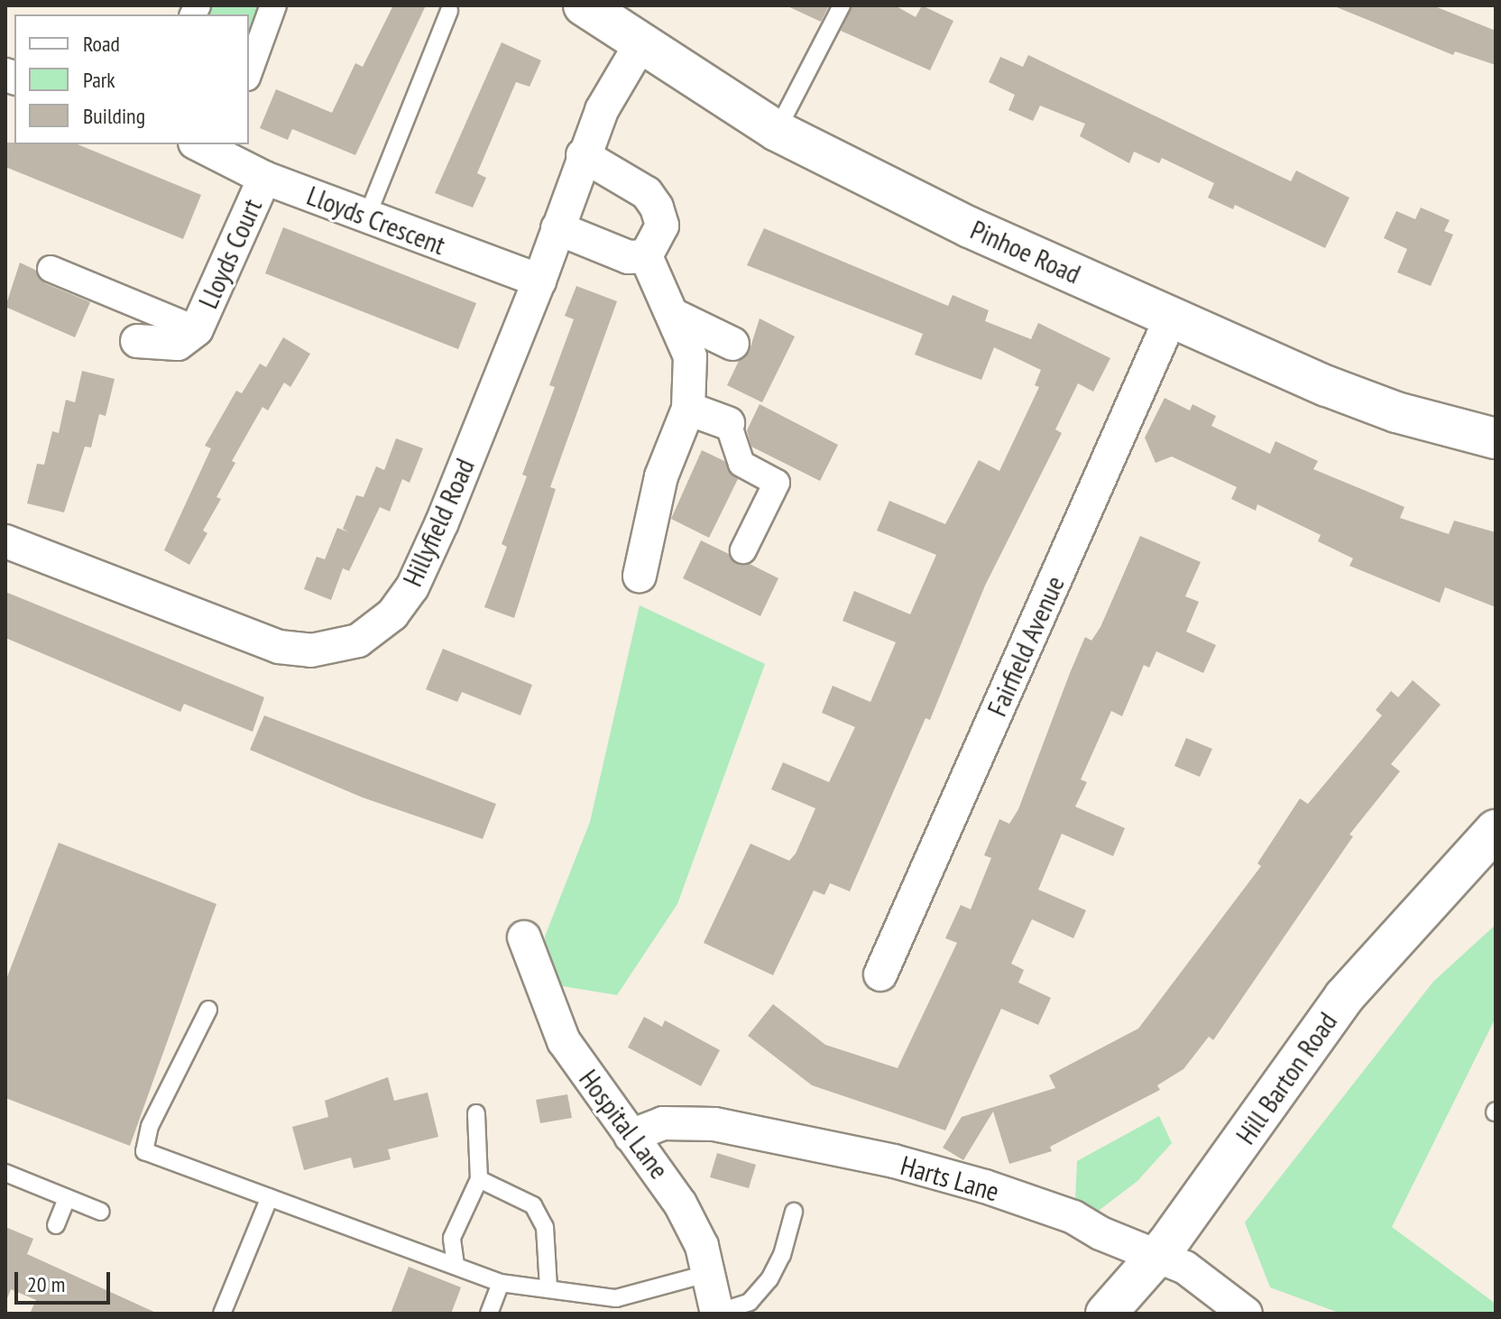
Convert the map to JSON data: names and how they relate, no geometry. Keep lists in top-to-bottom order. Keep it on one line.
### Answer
{"streets":{"main road":["Pinhoe Road","Hill Barton Road"],"street":["Lloyds Crescent","Lloyds Court","Hillyfield Road","Fairfield Avenue","Hospital Lane","Harts Lane"]},"crossings":[["Lloyds Crescent","Lloyds Court"],["Lloyds Crescent","Hillyfield Road"],["Pinhoe Road","Hillyfield Road"],["Pinhoe Road","Fairfield Avenue"],["Hill Barton Road","Harts Lane"],["Hospital Lane","Harts Lane"]],"legend":["Road","Park","Building"],"scale_bar":"20 m"}
